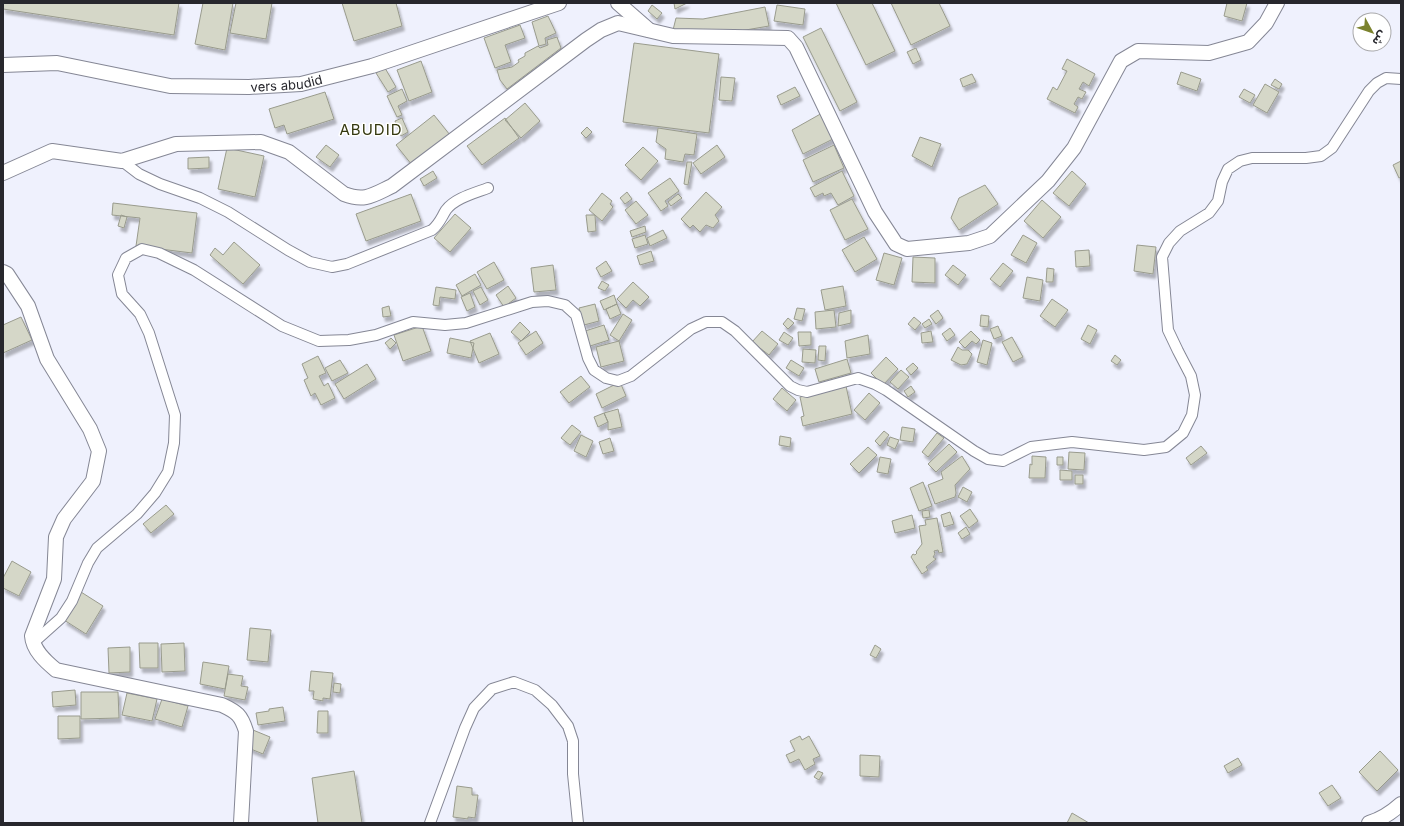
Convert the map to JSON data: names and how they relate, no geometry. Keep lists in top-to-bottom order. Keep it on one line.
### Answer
{"streets":{"street":["vers abudid"]},"districts":["ABUDID"],"north":"bottom right"}
